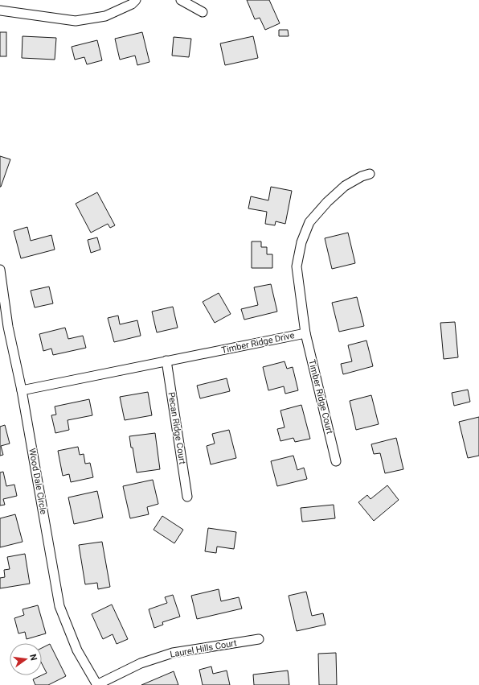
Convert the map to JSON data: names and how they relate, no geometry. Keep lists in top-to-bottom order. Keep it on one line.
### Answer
{"streets":{"street":["Timber Ridge Drive","Timber Ridge Court","Pecan Ridge Court","Wood Dale Circle","Laurel Hills Court"]},"crossings":[["Timber Ridge Drive","Timber Ridge Court"],["Timber Ridge Drive","Pecan Ridge Court"],["Timber Ridge Drive","Wood Dale Circle"],["Wood Dale Circle","Laurel Hills Court"]],"north":"right"}
